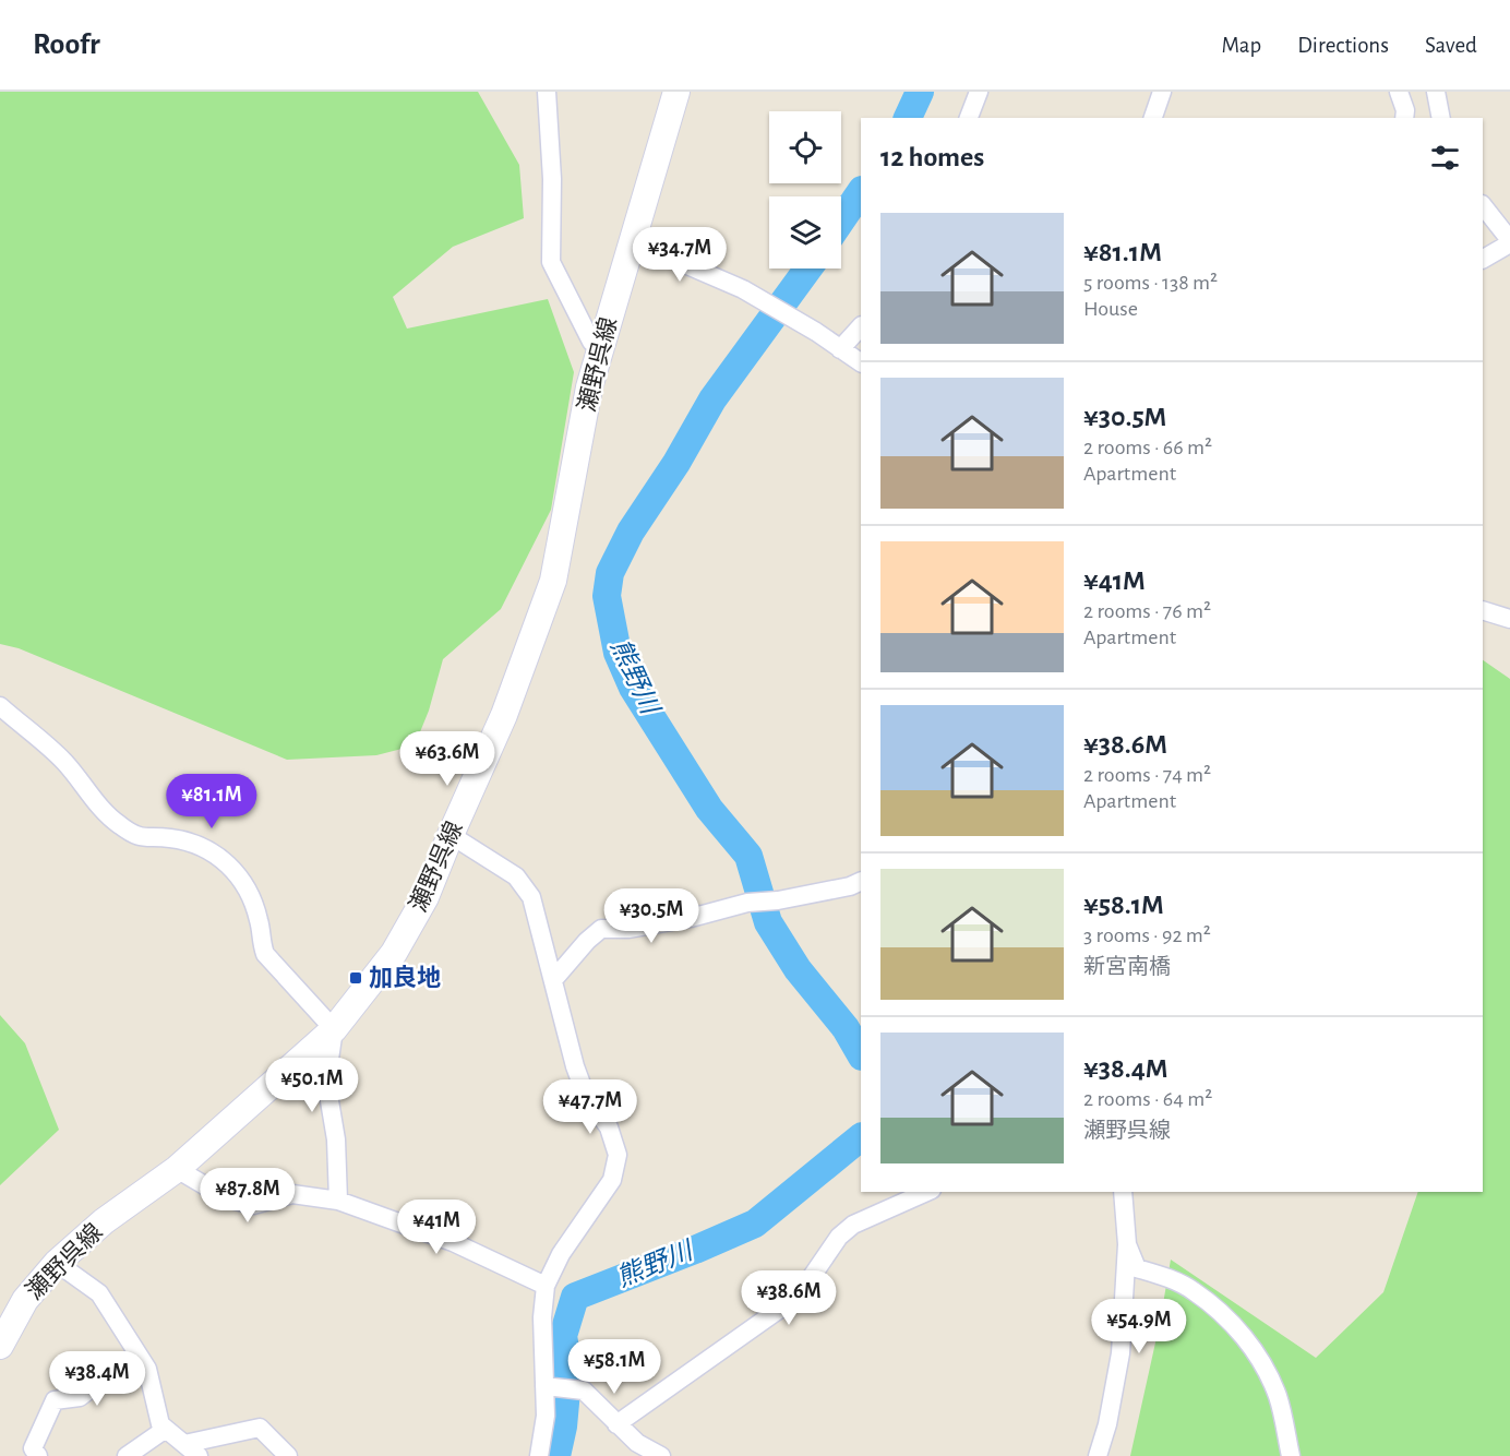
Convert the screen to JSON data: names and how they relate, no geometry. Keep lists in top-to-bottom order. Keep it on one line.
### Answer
{"streets":{"main road":["瀬野呉線"]},"water":["熊野川"],"places":{"transit":["加良地"]},"page":{"header":"Roofr","nav":["Map","Directions","Saved"],"heading":"12 homes","list":[{"name":"¥81.1M","note":"5 rooms · 138 m² · House"},{"name":"¥30.5M","note":"2 rooms · 66 m² · Apartment"},{"name":"¥41M","note":"2 rooms · 76 m² · Apartment"},{"name":"¥38.6M","note":"2 rooms · 74 m² · Apartment"},{"name":"¥58.1M","note":"3 rooms · 92 m² · 新宮南橋"},{"name":"¥38.4M","note":"2 rooms · 64 m² · 瀬野呉線"}],"price":["¥34.7M","¥63.6M","¥81.1M","¥30.5M","¥50.1M","¥47.7M","¥87.8M","¥41M","¥38.6M","¥54.9M","¥58.1M","¥38.4M"]}}
